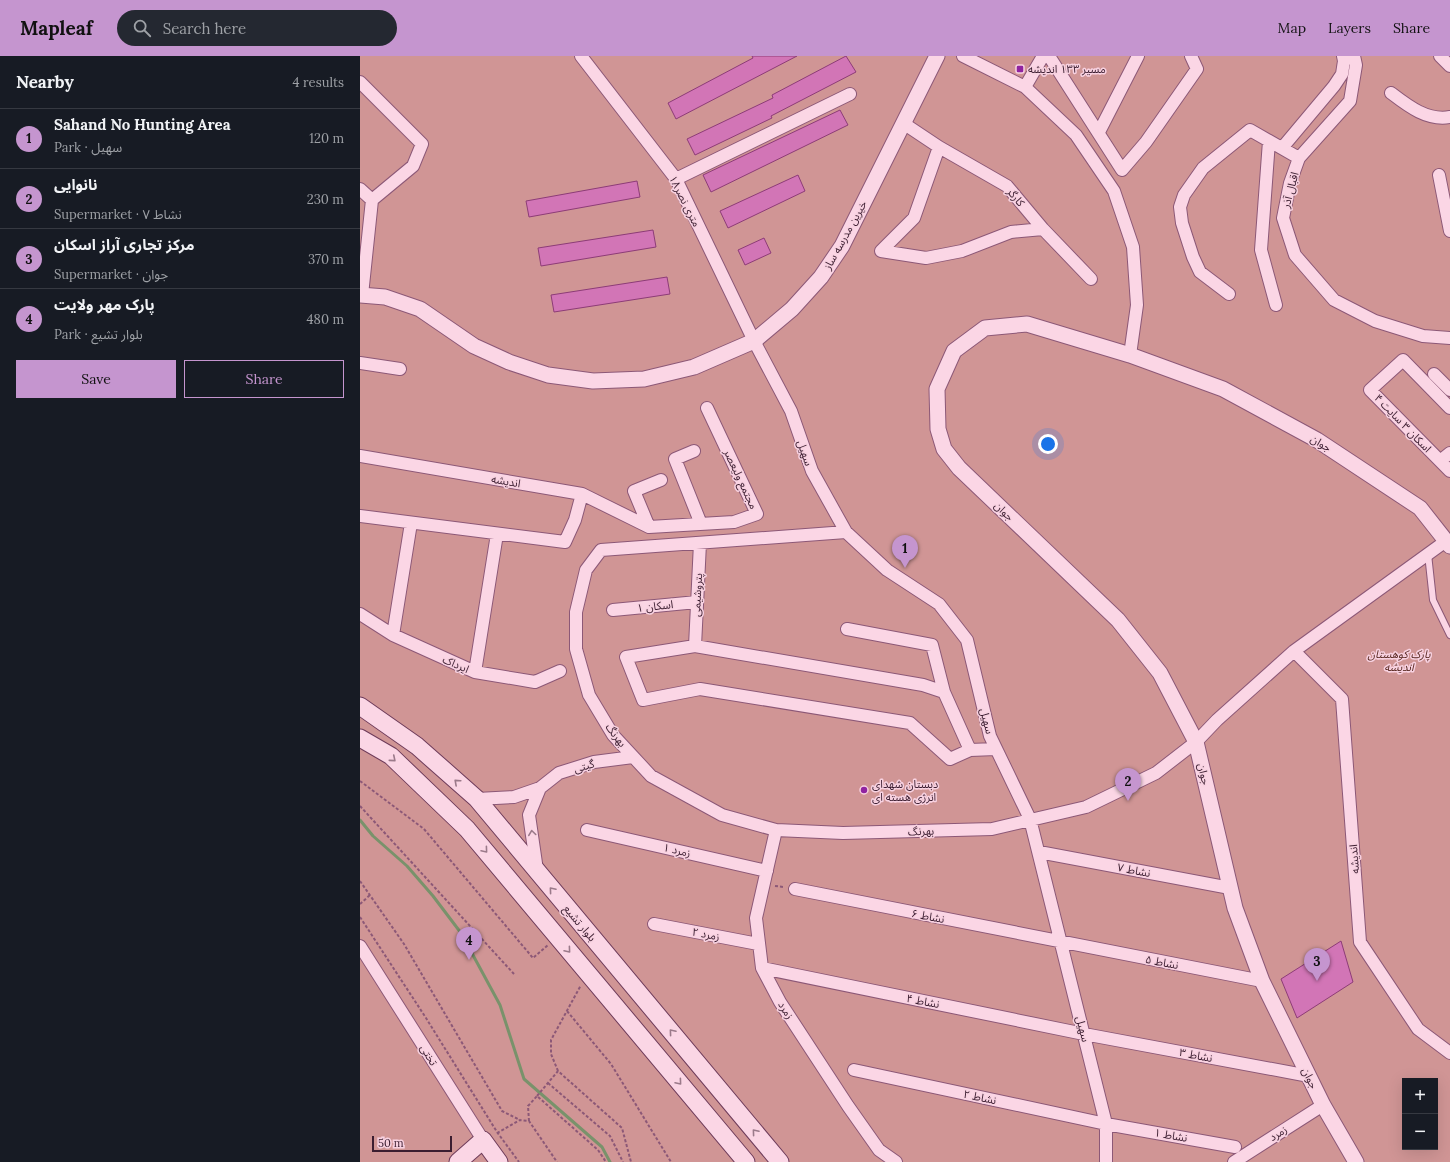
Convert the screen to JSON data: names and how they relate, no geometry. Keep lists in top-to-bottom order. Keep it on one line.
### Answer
{"streets":{"main road":["بلوار تشیع","تختی"],"street":["اقبال آذر","کارگر","۱۸متری نصر","خیرین مدرسه ساز","اسکان ۳ سایت ۴","جوان","سهیل","مجتمع ولیعصر","اندیشه","پتروشیمی","اسکان ۱","ایرداک","بهرنگ","گیتی","زمرد ۱","نشاط ۷","نشاط ۶","زمرد ۲","نشاط ۵","نشاط ۴","زمرد","نشاط ۳","نشاط ۲","نشاط ۱"]},"crossings":[["کارگر","خیرین مدرسه ساز"],["۱۸متری نصر","خیرین مدرسه ساز"],["۱۸متری نصر","سهیل"],["خیرین مدرسه ساز","سهیل"],["جوان","بهرنگ"],["جوان","نشاط ۷"],["جوان","نشاط ۵"],["جوان","زمرد"],["جوان","نشاط ۳"],["سهیل","بهرنگ"],["سهیل","نشاط ۷"],["سهیل","نشاط ۶"],["سهیل","نشاط ۵"],["سهیل","نشاط ۴"],["سهیل","نشاط ۳"],["سهیل","نشاط ۲"],["سهیل","نشاط ۱"],["مجتمع ولیعصر","اندیشه"],["اندیشه","بهرنگ"],["پتروشیمی","اسکان ۱"],["پتروشیمی","بهرنگ"],["بهرنگ","گیتی"],["بهرنگ","زمرد"],["گیتی","بلوار تشیع"],["زمرد ۱","زمرد"],["نشاط ۶","نشاط ۵"],["زمرد ۲","زمرد"],["نشاط ۴","زمرد"],["نشاط ۴","نشاط ۳"],["نشاط ۲","نشاط ۱"]],"parks":["پارک کوهستان اندیشه"],"places":{"transit":["مسیر ۱۳۳ اندیشه"],"other":["دبستان شهدای انرژی هسته ای"]},"scale_bar":"50 m","page":{"header":"Mapleaf","search":"Search here","nav":["Map","Layers","Share"],"heading":["Nearby","4 results"],"list":[{"mark":"1","name":"Sahand No Hunting Area","note":"Park · سهیل","value":"120 m"},{"mark":"2","name":"نانوایی","note":"Supermarket · نشاط ۷","value":"230 m"},{"mark":"3","name":"مرکز تجاری آراز اسکان","note":"Supermarket · جوان","value":"370 m"},{"mark":"4","name":"پارک مهر ولایت","note":"Park · بلوار تشیع","value":"480 m"}],"buttons":["Save","Share"],"pins":["1","2","4","3"],"map_buttons":["+","−"],"scale":"50 m"}}
